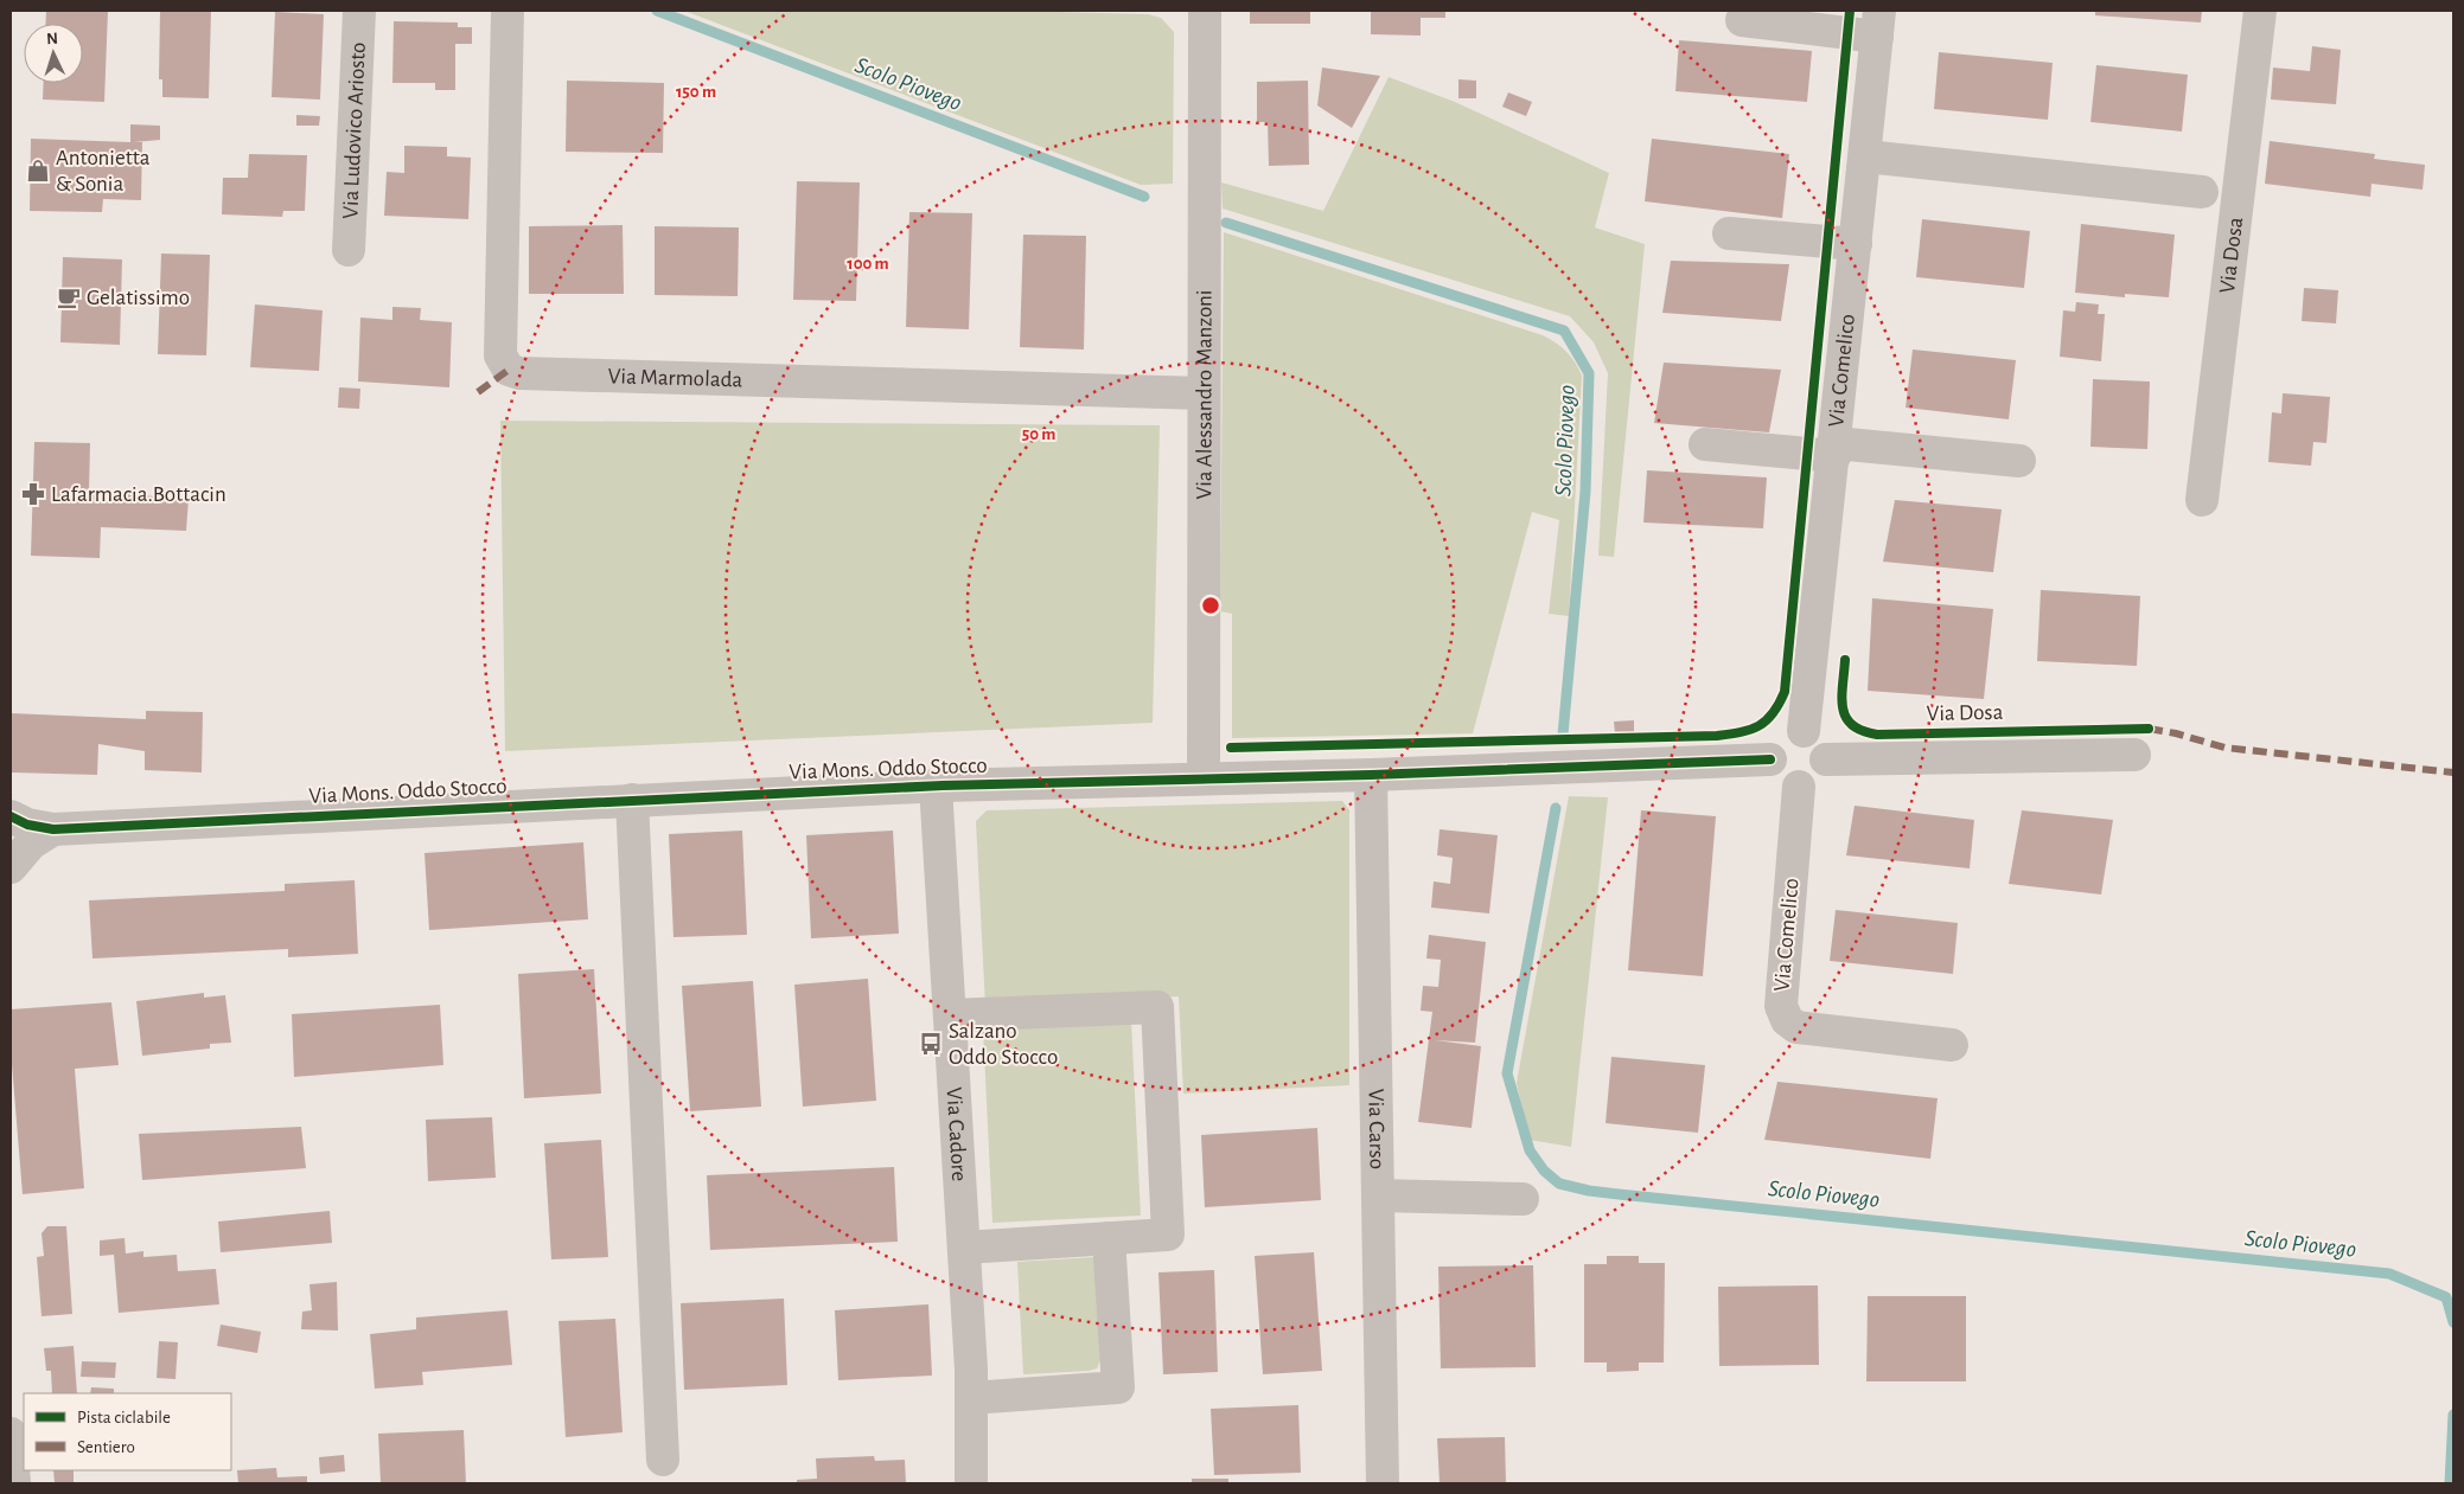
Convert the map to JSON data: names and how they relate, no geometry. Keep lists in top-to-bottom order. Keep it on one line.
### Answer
{"streets":{"street":["Via Ludovico Ariosto","Via Dosa","Via Comelico","Via Marmolada","Via Alessandro Manzoni","Via Mons. Oddo Stocco","Via Carso","Via Cadore"]},"crossings":[["Via Comelico","Via Mons. Oddo Stocco"],["Via Marmolada","Via Alessandro Manzoni"],["Via Alessandro Manzoni","Via Mons. Oddo Stocco"],["Via Mons. Oddo Stocco","Via Carso"],["Via Mons. Oddo Stocco","Via Cadore"]],"water":["Scolo Piovego"],"places":{"shop":["Antonietta & Sonia"],"cafe":["Gelatissimo"],"pharmacy":["Lafarmacia.Bottacin"],"bus stop":["Salzano Oddo Stocco"]},"legend":["Pista ciclabile","Sentiero"],"north":"top","rings":["150 m","100 m","50 m"]}
